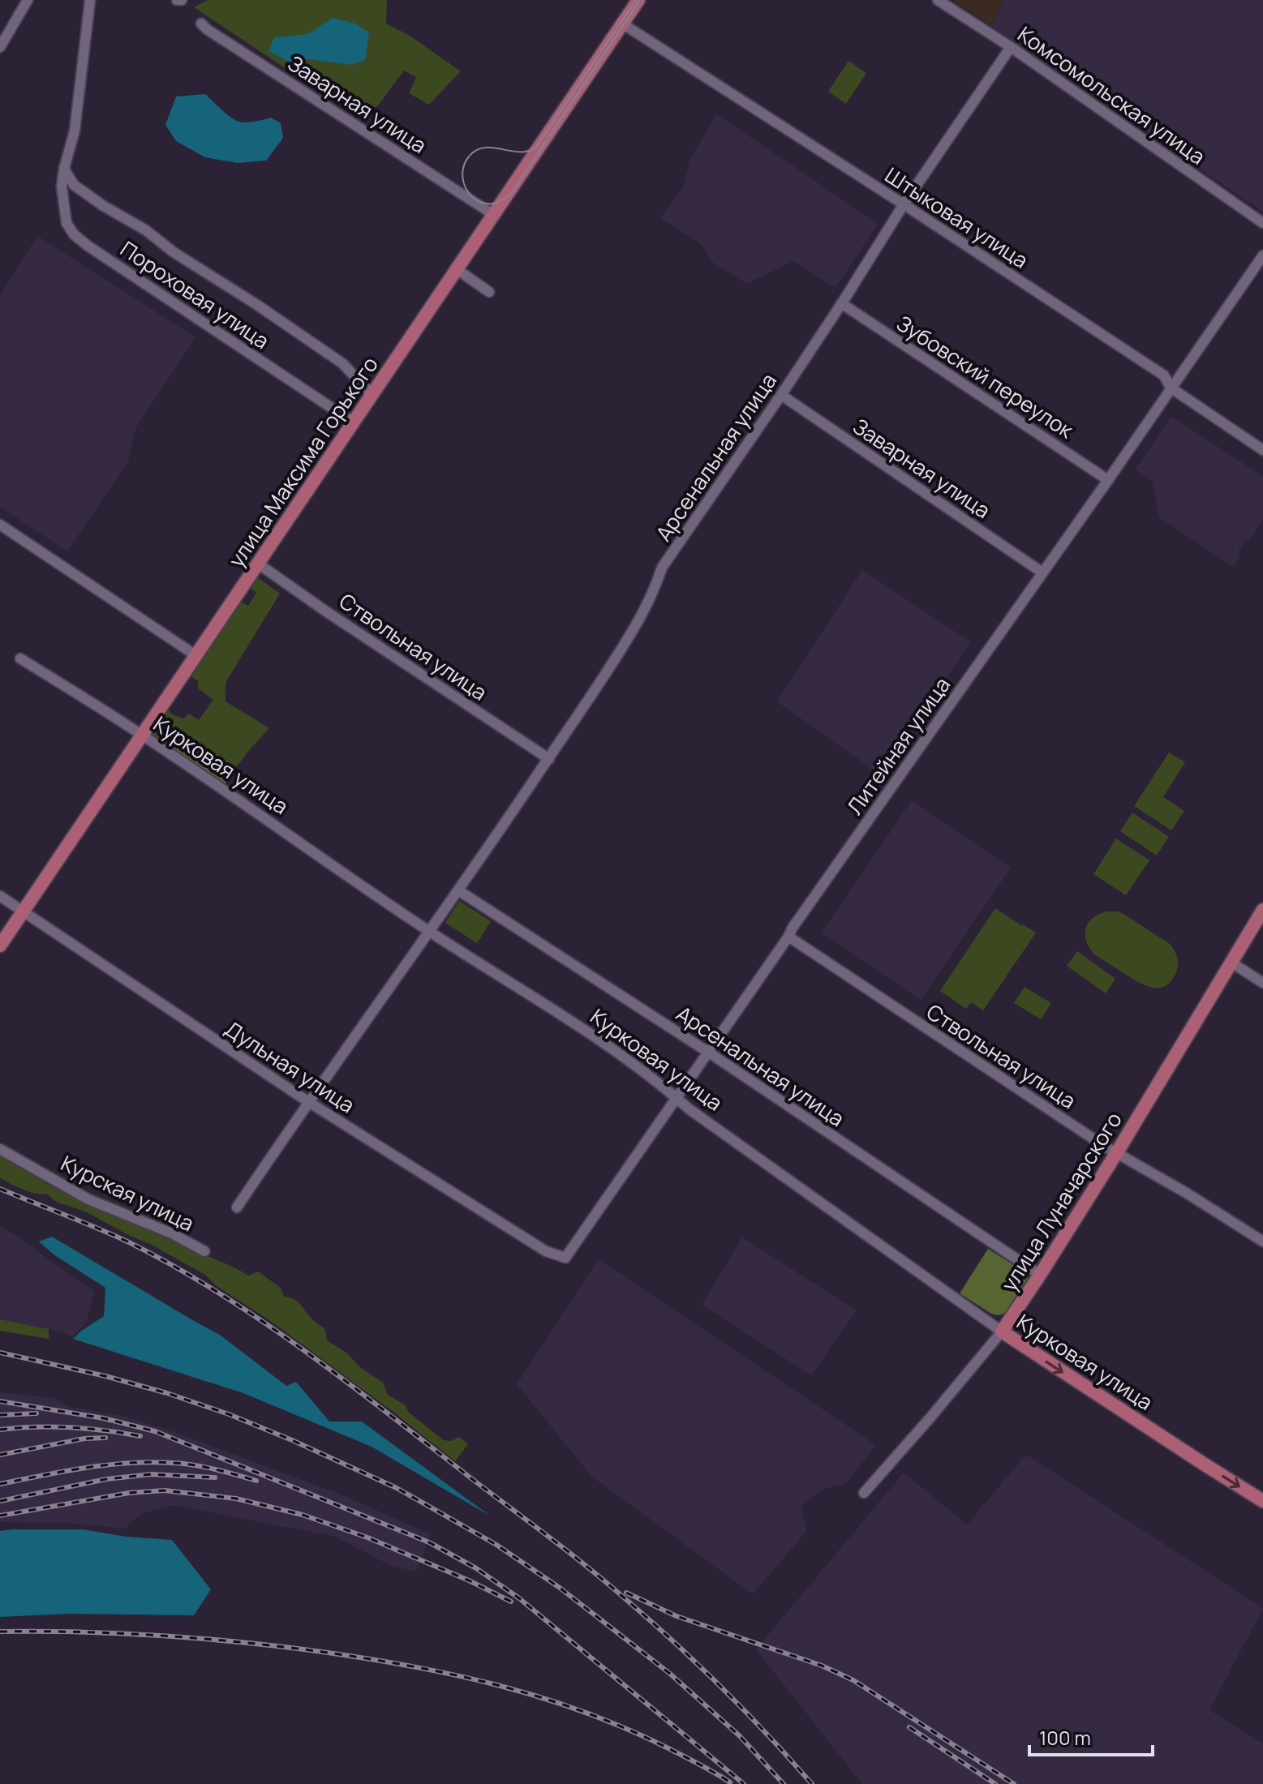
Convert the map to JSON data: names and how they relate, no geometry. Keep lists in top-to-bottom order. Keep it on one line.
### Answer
{"streets":{"main road":["улица Максима Горького","Курковая улица","улица Луначарского"],"street":["Комсомольская улица","Заварная улица","Штыковая улица","Пороховая улица","Зубовский переулок","Арсенальная улица","Ствольная улица","Литейная улица","Дульная улица","Курская улица"]},"crossings":[["Комсомольская улица","Арсенальная улица"],["Заварная улица","Арсенальная улица"],["Заварная улица","улица Максима Горького"],["Заварная улица","Литейная улица"],["Штыковая улица","Арсенальная улица"],["Штыковая улица","улица Максима Горького"],["Штыковая улица","Литейная улица"],["Пороховая улица","улица Максима Горького"],["Зубовский переулок","Арсенальная улица"],["Зубовский переулок","Литейная улица"],["Арсенальная улица","Ствольная улица"],["Арсенальная улица","Литейная улица"],["Арсенальная улица","Курковая улица"],["Арсенальная улица","Дульная улица"],["Арсенальная улица","улица Луначарского"],["улица Максима Горького","Ствольная улица"],["улица Максима Горького","Курковая улица"],["улица Максима Горького","Дульная улица"],["Ствольная улица","Литейная улица"],["Ствольная улица","улица Луначарского"],["Литейная улица","Курковая улица"],["Литейная улица","Дульная улица"],["Курковая улица","улица Луначарского"]],"scale_bar":"100 m"}
